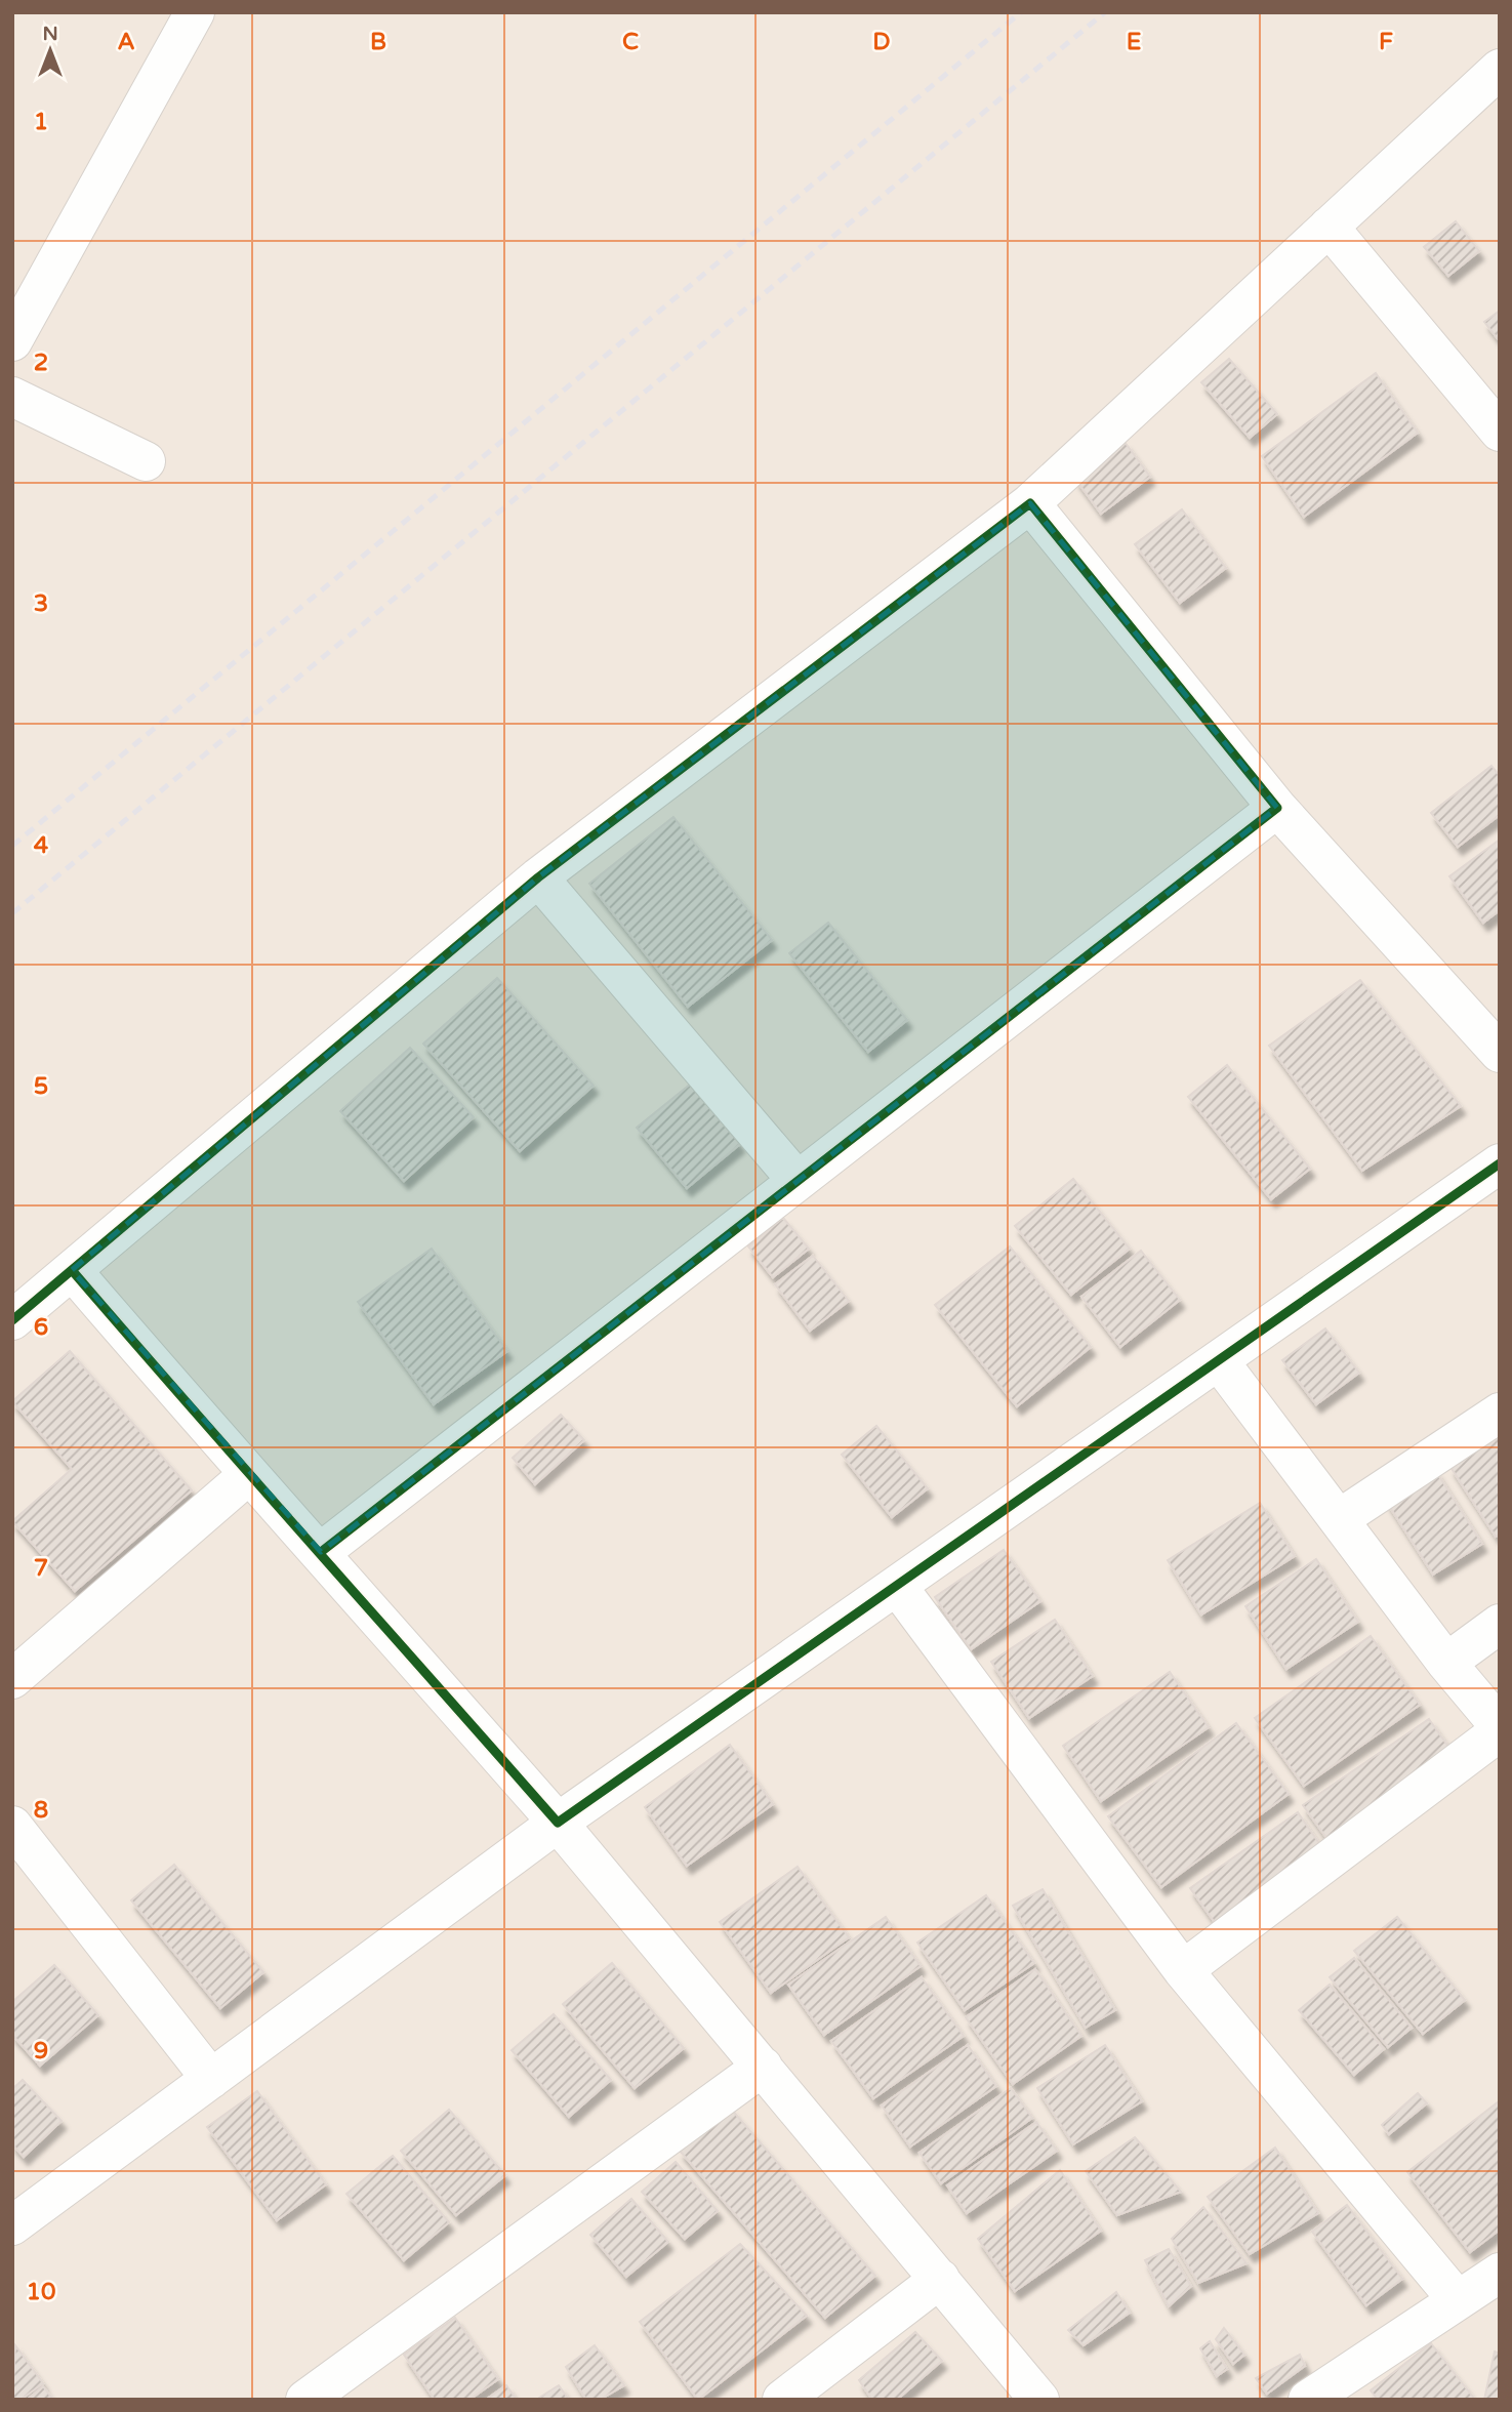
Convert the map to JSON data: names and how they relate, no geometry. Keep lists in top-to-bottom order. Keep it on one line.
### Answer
{"north":"top","grid":{"columns":["A","B","C","D","E","F"],"rows":["1","2","3","4","5","6","7","8","9","10"]}}
